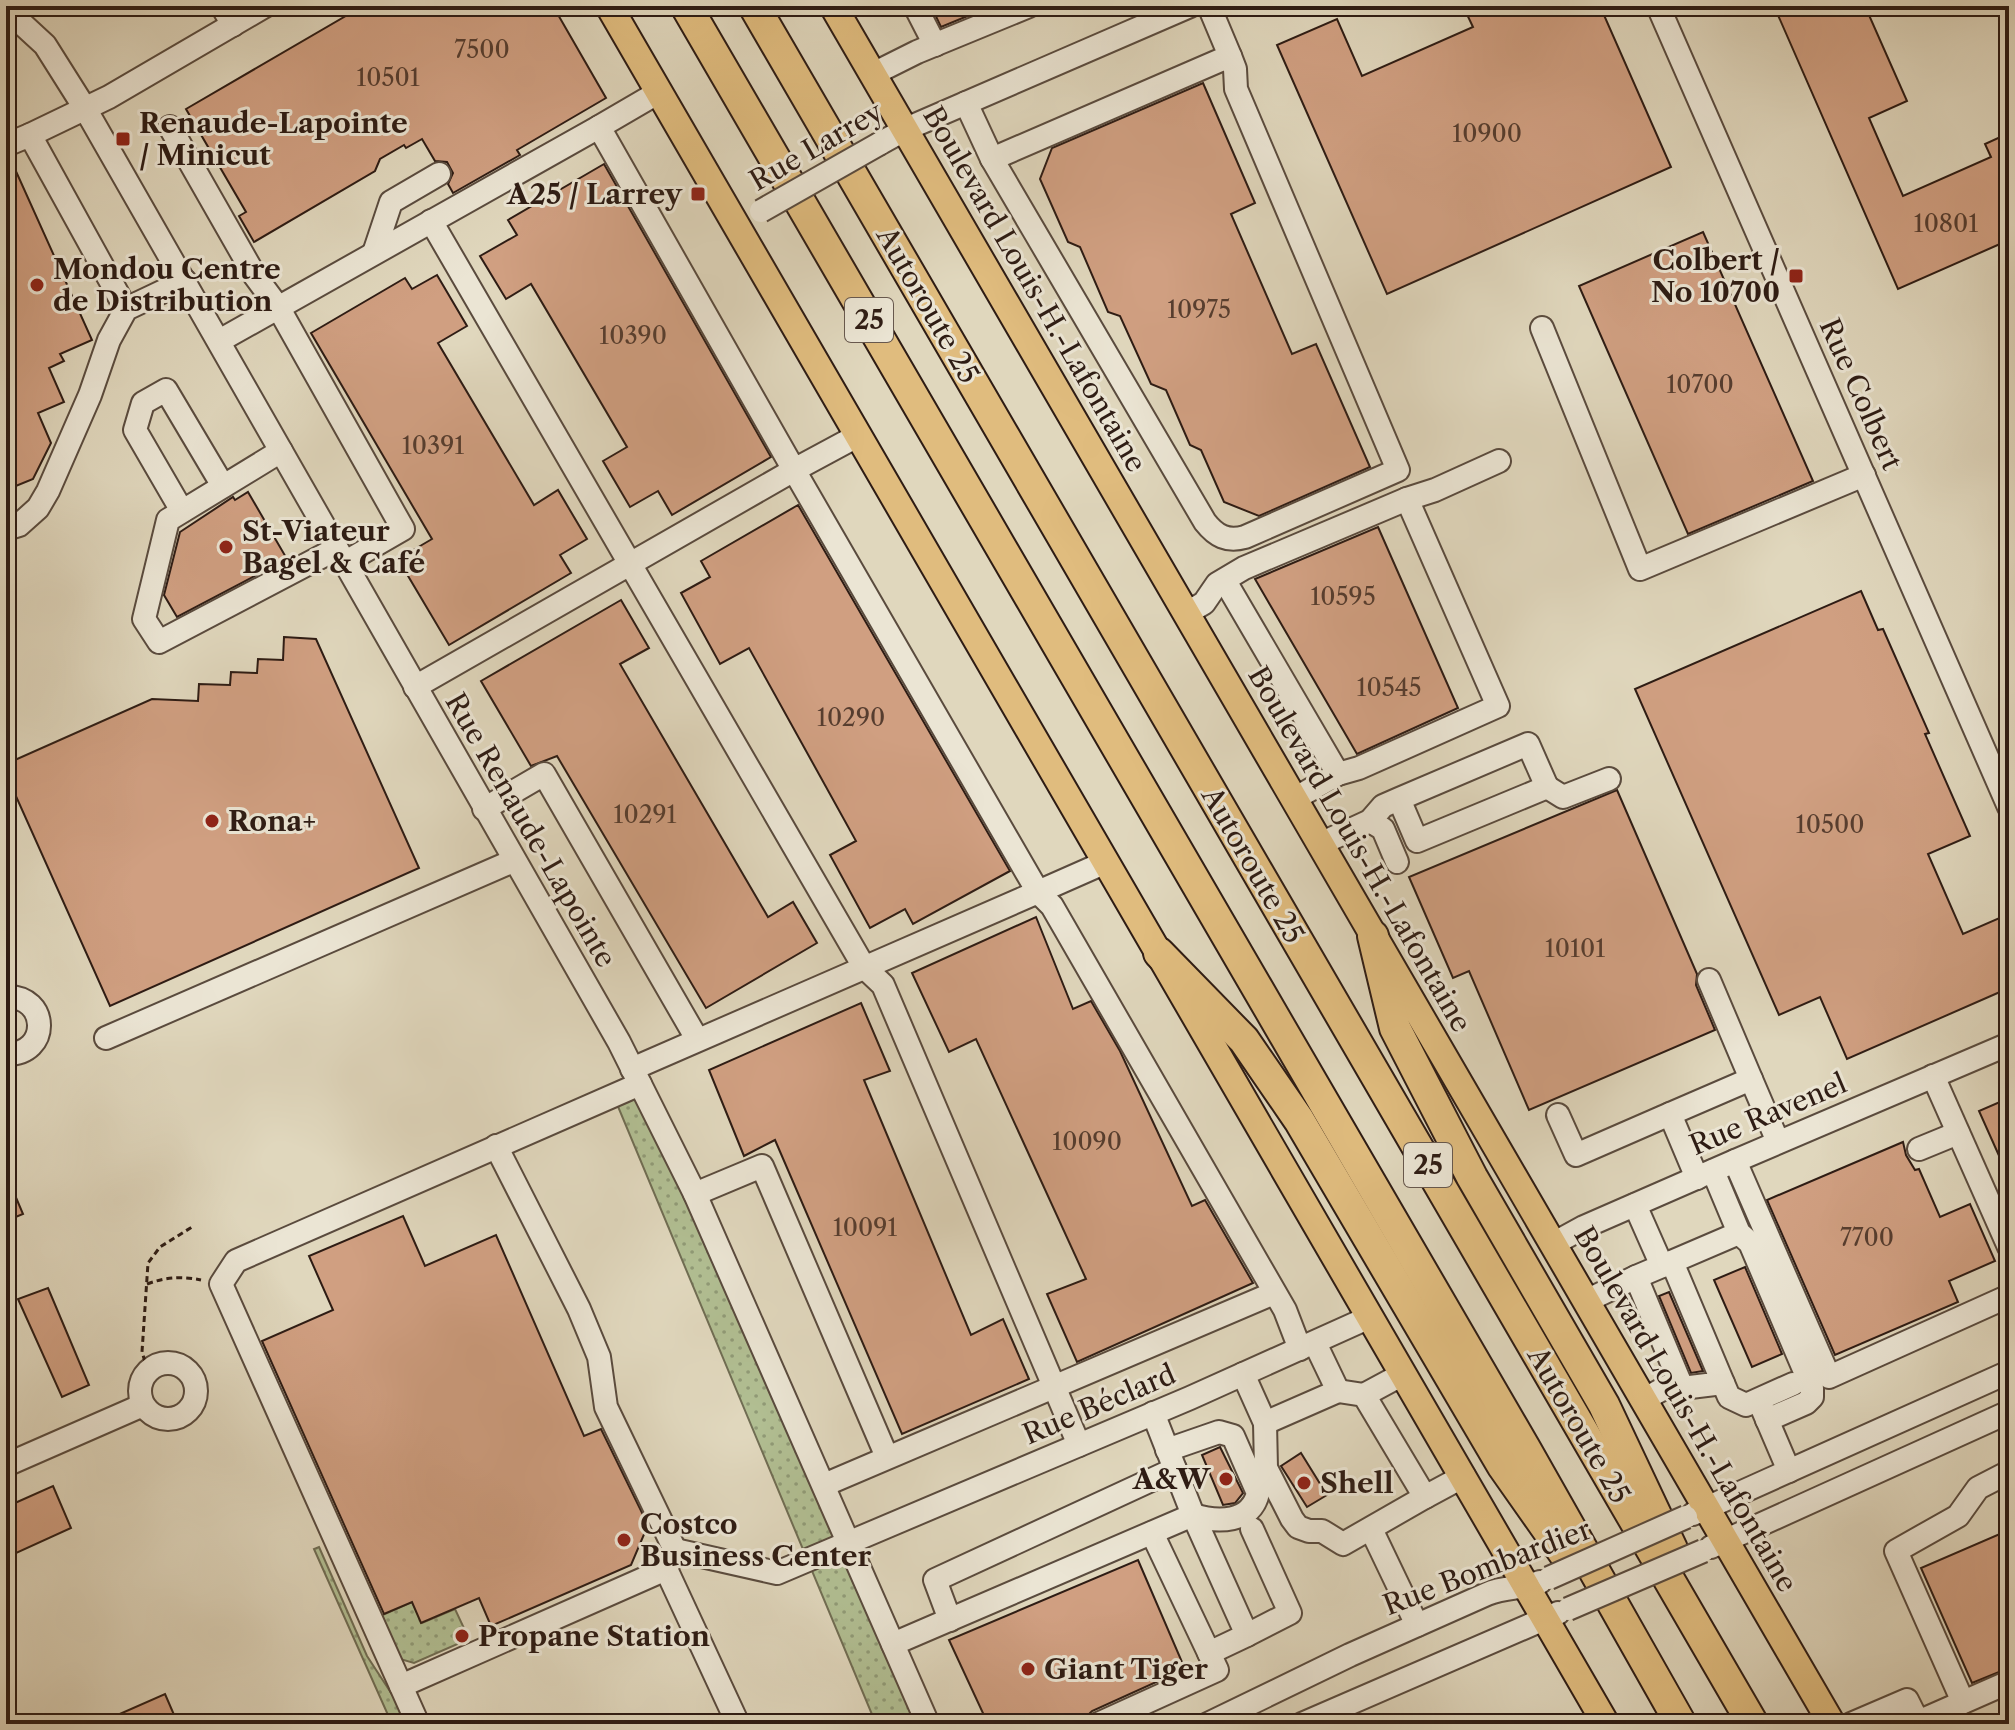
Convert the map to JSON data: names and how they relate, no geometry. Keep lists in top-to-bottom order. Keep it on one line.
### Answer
{"streets":{"highway":["Autoroute 25","25"],"main road":["Boulevard Louis-H.-Lafontaine"],"street":["Rue Larrey","Rue Colbert","Rue Renaude-Lapointe","Rue Ravenel","Rue Béclard","Rue Bombardier"]},"crossings":[["Rue Larrey","Boulevard Louis-H.-Lafontaine"],["Boulevard Louis-H.-Lafontaine","Rue Ravenel"],["Boulevard Louis-H.-Lafontaine","Rue Bombardier"],["Rue Renaude-Lapointe","Rue Béclard"]],"places":{"transit":["Renaude-Lapointe / Minicut","A25 / Larrey","Colbert / No 10700"],"other":["Mondou Centre de Distribution","St-Viateur Bagel & Café","Rona+","A&W","Shell","Costco Business Center","Propane Station","Giant Tiger"]},"house_numbers":["7500","10501","10900","10801","10975","10390","10700","10391","10595","10545","10290","10291","10500","10101","10090","10091","7700"]}
